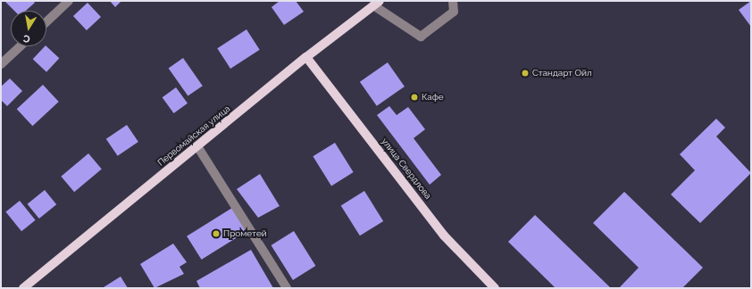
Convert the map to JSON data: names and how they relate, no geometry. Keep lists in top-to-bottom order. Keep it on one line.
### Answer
{"streets":{"main road":["Первомайская улица","улица Свердлова"]},"crossings":[["Первомайская улица","улица Свердлова"]],"places":["Стандарт Ойл","Кафе","Прометей"],"north":"bottom"}
